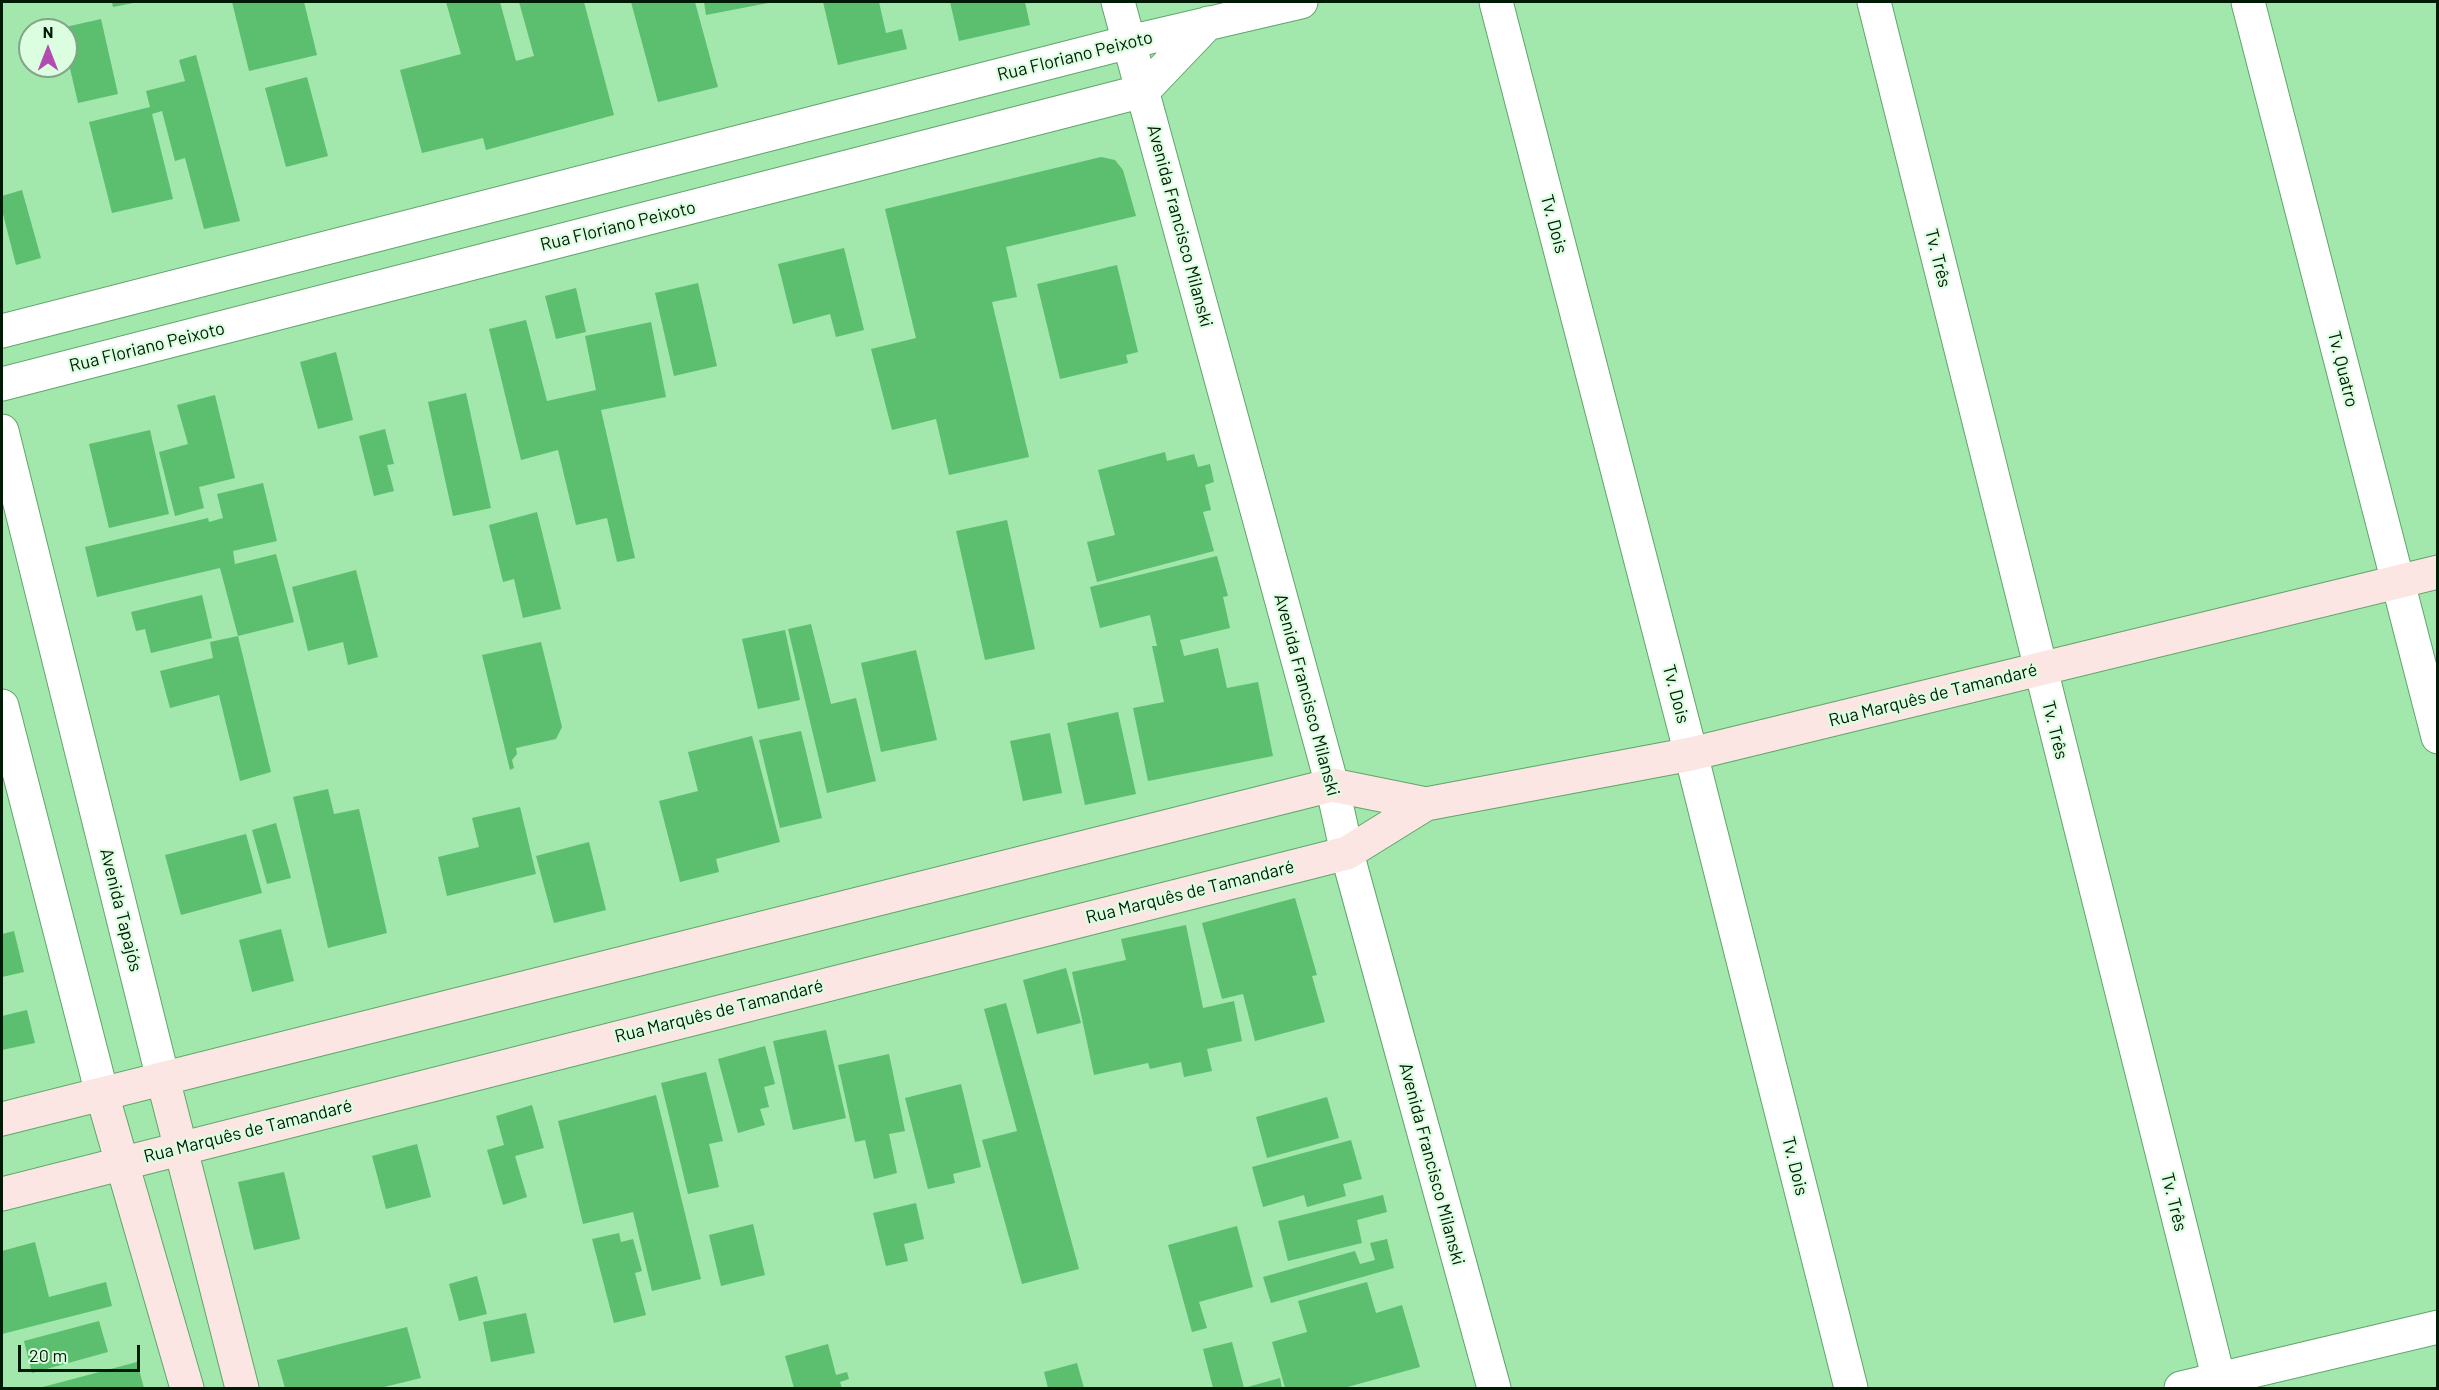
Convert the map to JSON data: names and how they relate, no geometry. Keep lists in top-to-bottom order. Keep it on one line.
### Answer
{"streets":{"street":["Rua Floriano Peixoto","Tv. Dois","Avenida Francisco Milanski","Tv. Três","Tv. Quatro","Rua Marquês de Tamandaré","Avenida Tapajós"]},"crossings":[["Rua Floriano Peixoto","Avenida Francisco Milanski"],["Tv. Dois","Rua Marquês de Tamandaré"],["Avenida Francisco Milanski","Rua Marquês de Tamandaré"],["Tv. Três","Rua Marquês de Tamandaré"],["Tv. Quatro","Rua Marquês de Tamandaré"],["Rua Marquês de Tamandaré","Avenida Tapajós"]],"scale_bar":"20 m","north":"top"}
